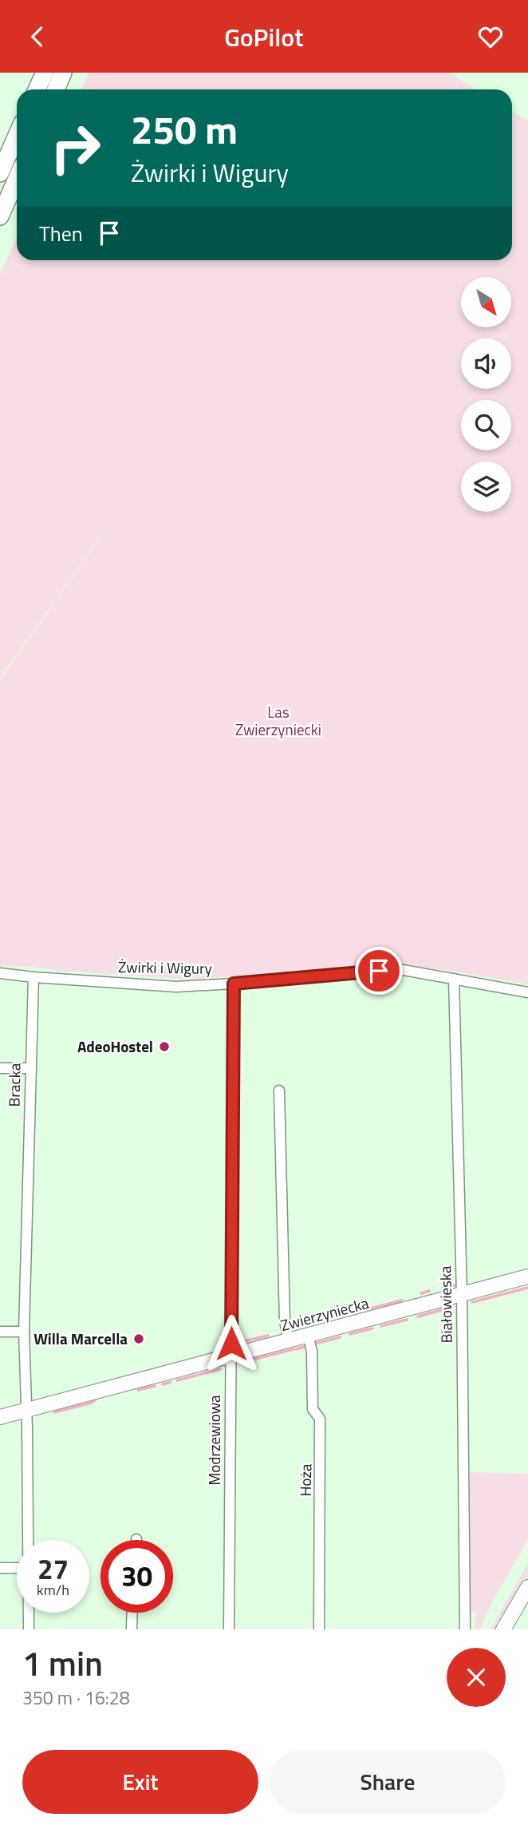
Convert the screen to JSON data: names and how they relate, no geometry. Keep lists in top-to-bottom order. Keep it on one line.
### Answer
{"streets":{"street":["Żwirki i Wigury","Bracka","Białowieska","Zwierzyniecka","Modrzewiowa","Hoża"]},"crossings":[["Żwirki i Wigury","Bracka"],["Żwirki i Wigury","Białowieska"],["Żwirki i Wigury","Modrzewiowa"],["Bracka","Zwierzyniecka"],["Białowieska","Zwierzyniecka"],["Zwierzyniecka","Modrzewiowa"],["Zwierzyniecka","Hoża"]],"parks":["Las Zwierzyniecki"],"places":["AdeoHostel","Willa Marcella"],"north":"bottom right","page":{"header":"GoPilot","turn":["250 m","Żwirki i Wigury"],"then":"Then","speed":"27 km/h","limit":"30","heading":["1 min","350 m · 16:28"],"buttons":["Exit","Share"]}}
